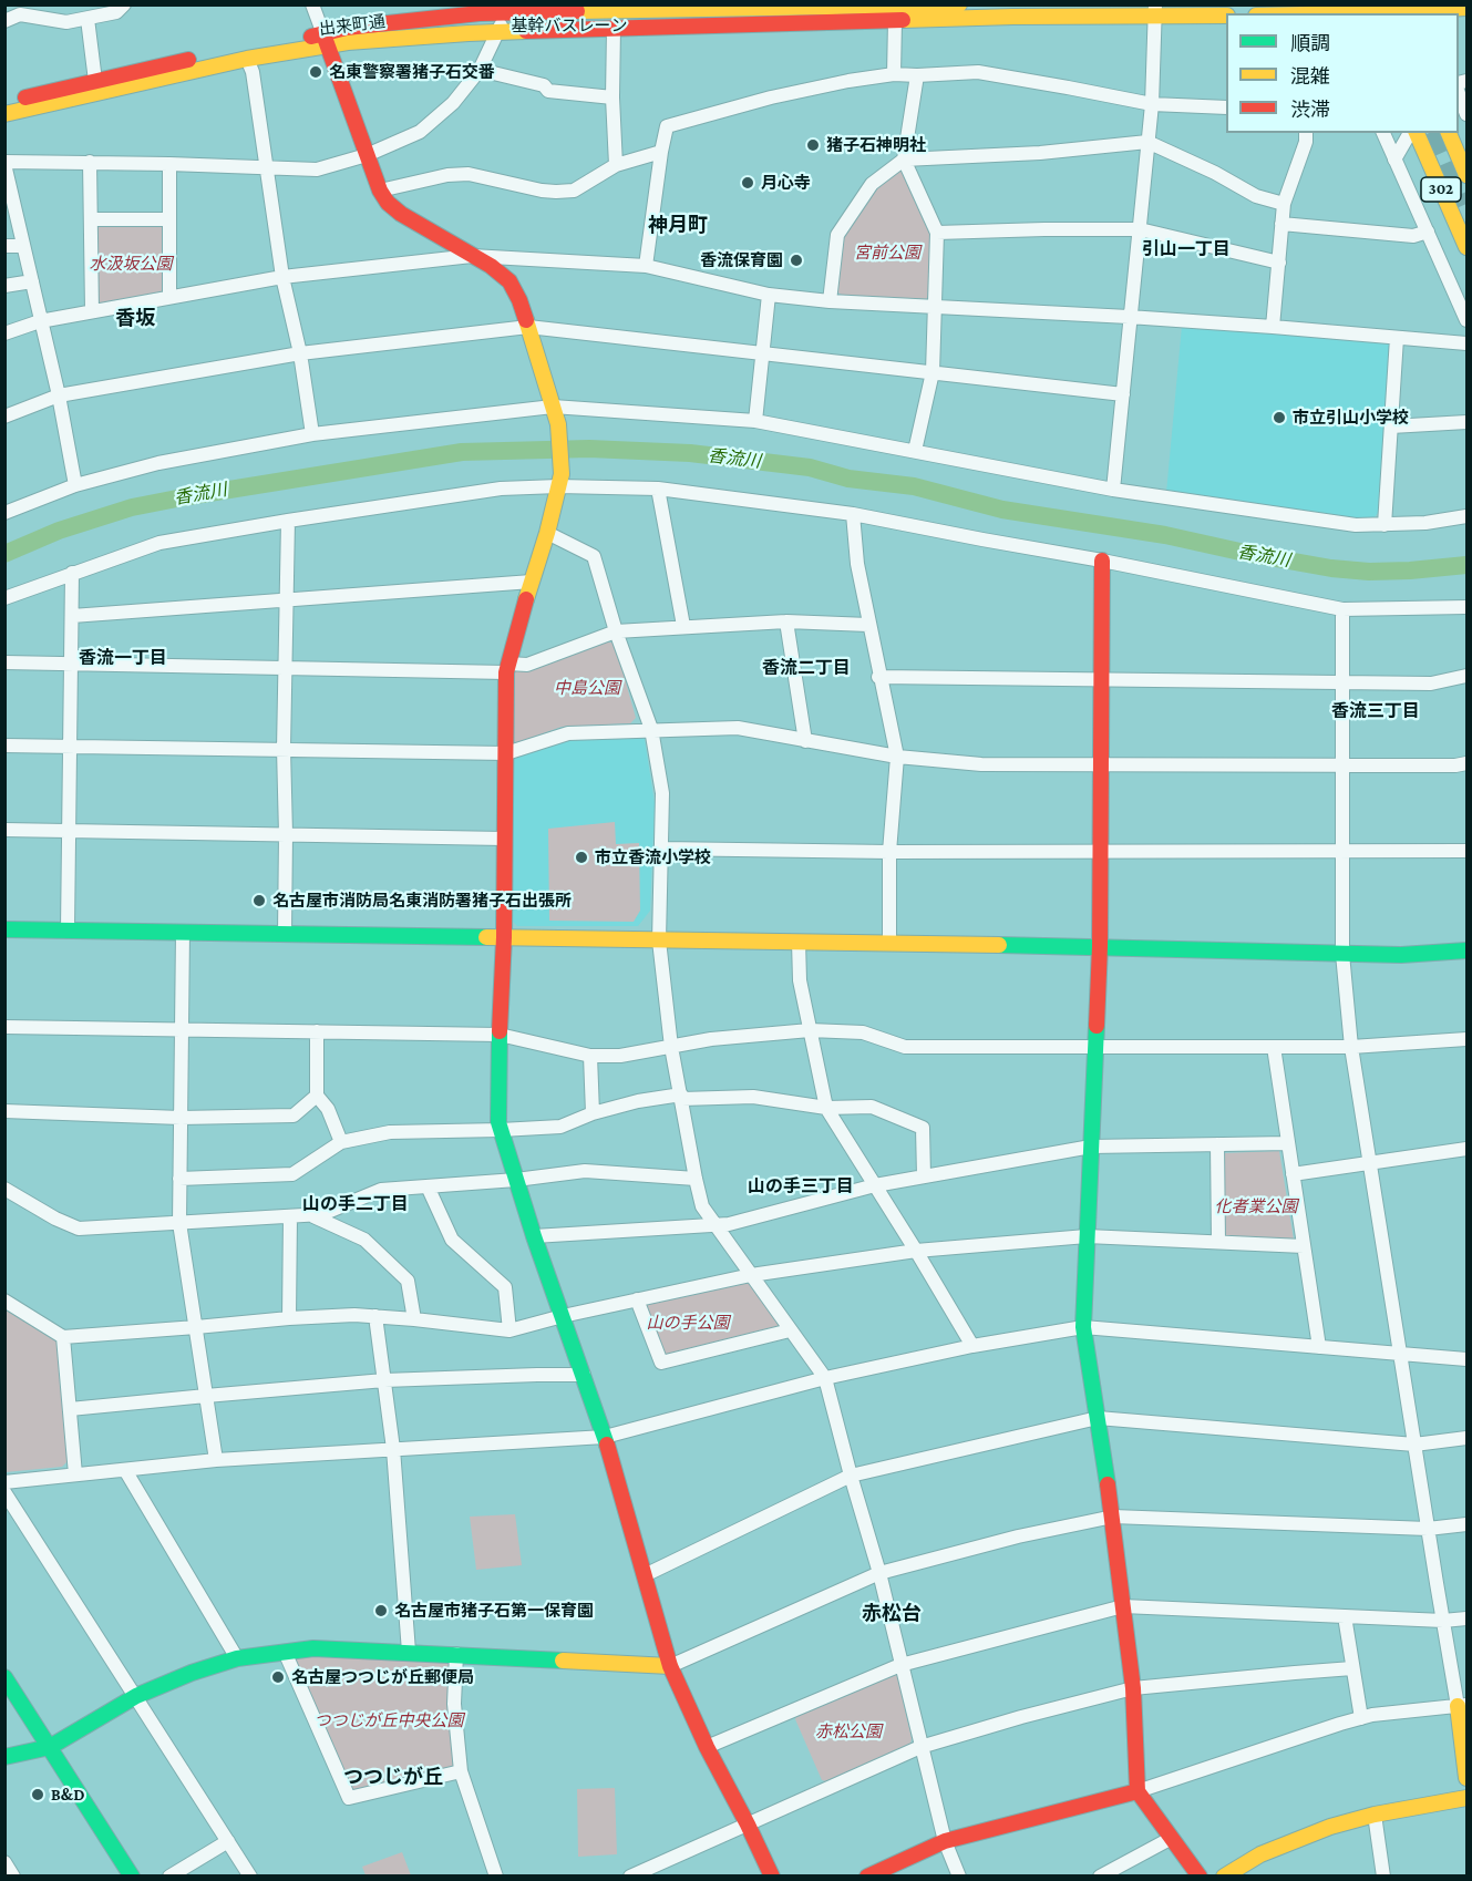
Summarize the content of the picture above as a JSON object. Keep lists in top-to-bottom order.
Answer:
{
  "streets": {
    "main road": ["出来町通", "302"],
    "street": ["基幹バスレーン"]
  },
  "crossings": [
    ["出来町通", "基幹バスレーン"]
  ],
  "districts": [
    "神月町",
    "引山一丁目",
    "香坂",
    "香流一丁目",
    "香流二丁目",
    "香流三丁目",
    "山の手三丁目",
    "山の手二丁目",
    "赤松台",
    "つつじが丘"
  ],
  "water": ["香流川"],
  "parks": [
    "宮前公園",
    "水汲坂公園",
    "中島公園",
    "化者業公園",
    "山の手公園",
    "つつじが丘中央公園",
    "赤松公園"
  ],
  "places": [
    "名東警察署猪子石交番",
    "猪子石神明社",
    "月心寺",
    "香流保育園",
    "市立引山小学校",
    "市立香流小学校",
    "名古屋市消防局名東消防署猪子石出張所",
    "名古屋市猪子石第一保育園",
    "名古屋つつじが丘郵便局",
    "B&D"
  ],
  "legend": ["順調", "混雑", "渋滞"]
}
